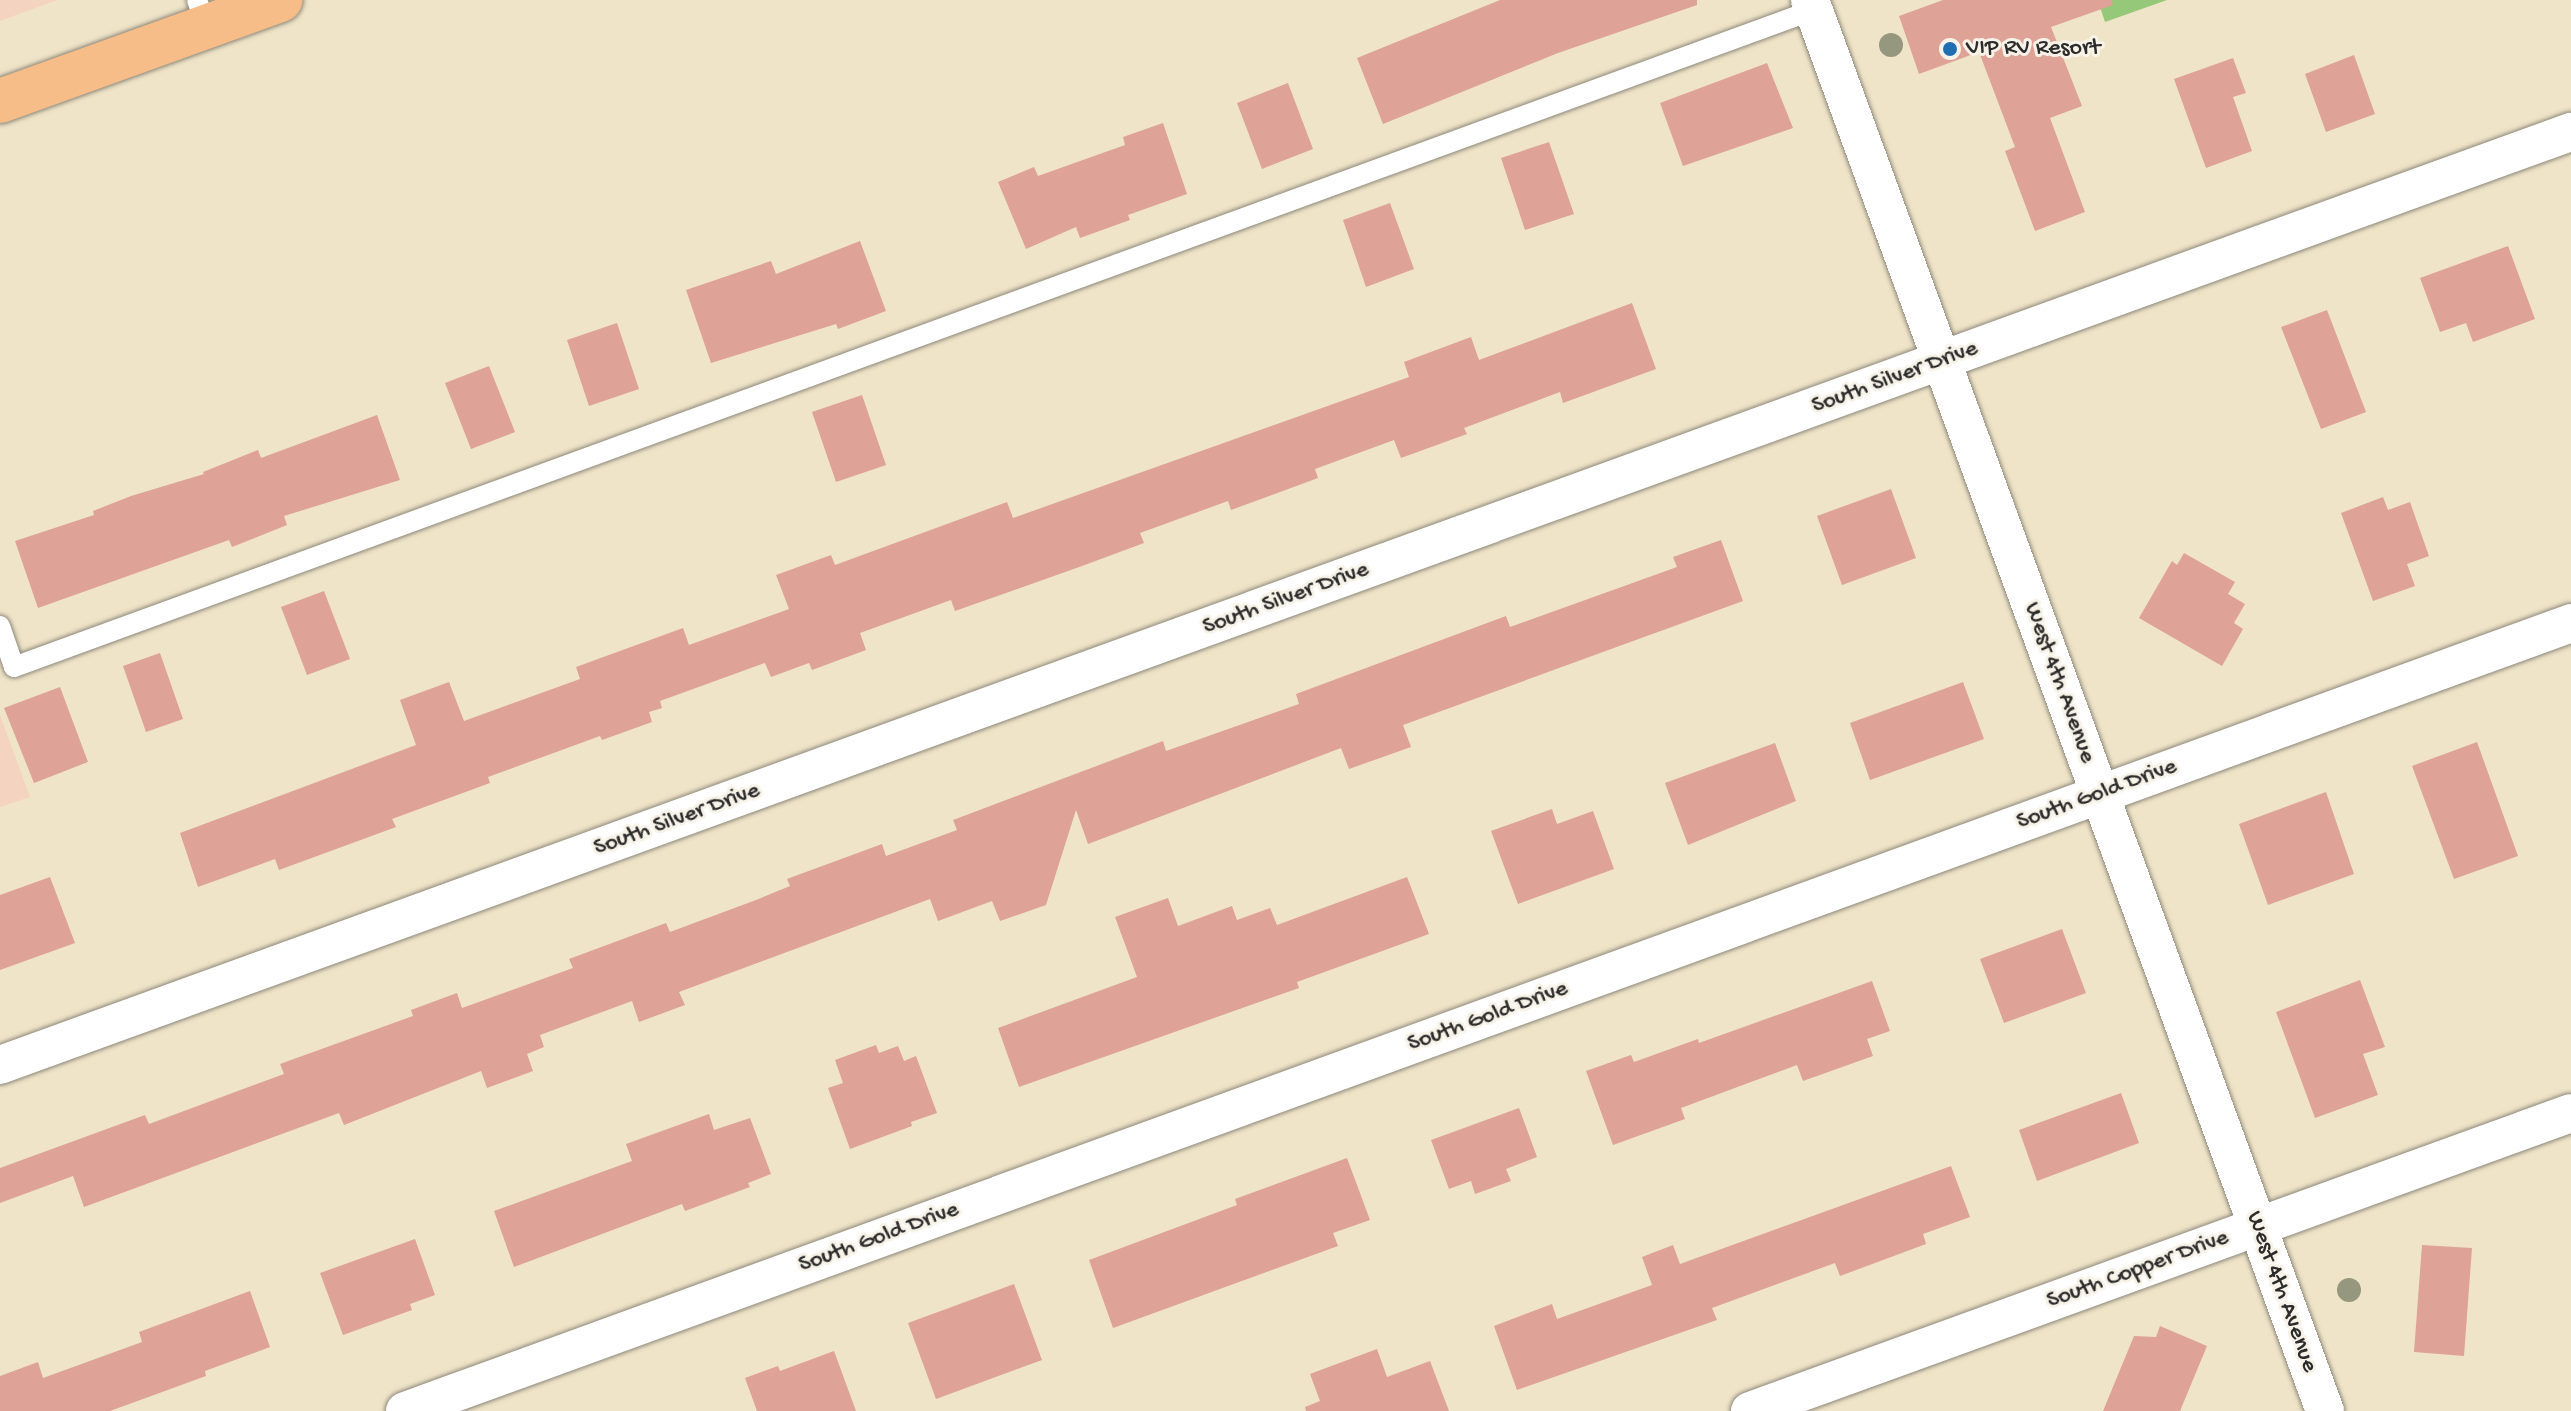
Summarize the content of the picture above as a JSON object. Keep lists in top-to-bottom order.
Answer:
{
  "streets": {
    "street": [
      "South Silver Drive",
      "West 4th Avenue",
      "South Gold Drive",
      "South Copper Drive"
    ]
  },
  "crossings": [
    ["South Silver Drive", "West 4th Avenue"],
    ["West 4th Avenue", "South Gold Drive"],
    ["West 4th Avenue", "South Copper Drive"]
  ],
  "places": ["VIP RV Resort"]
}
